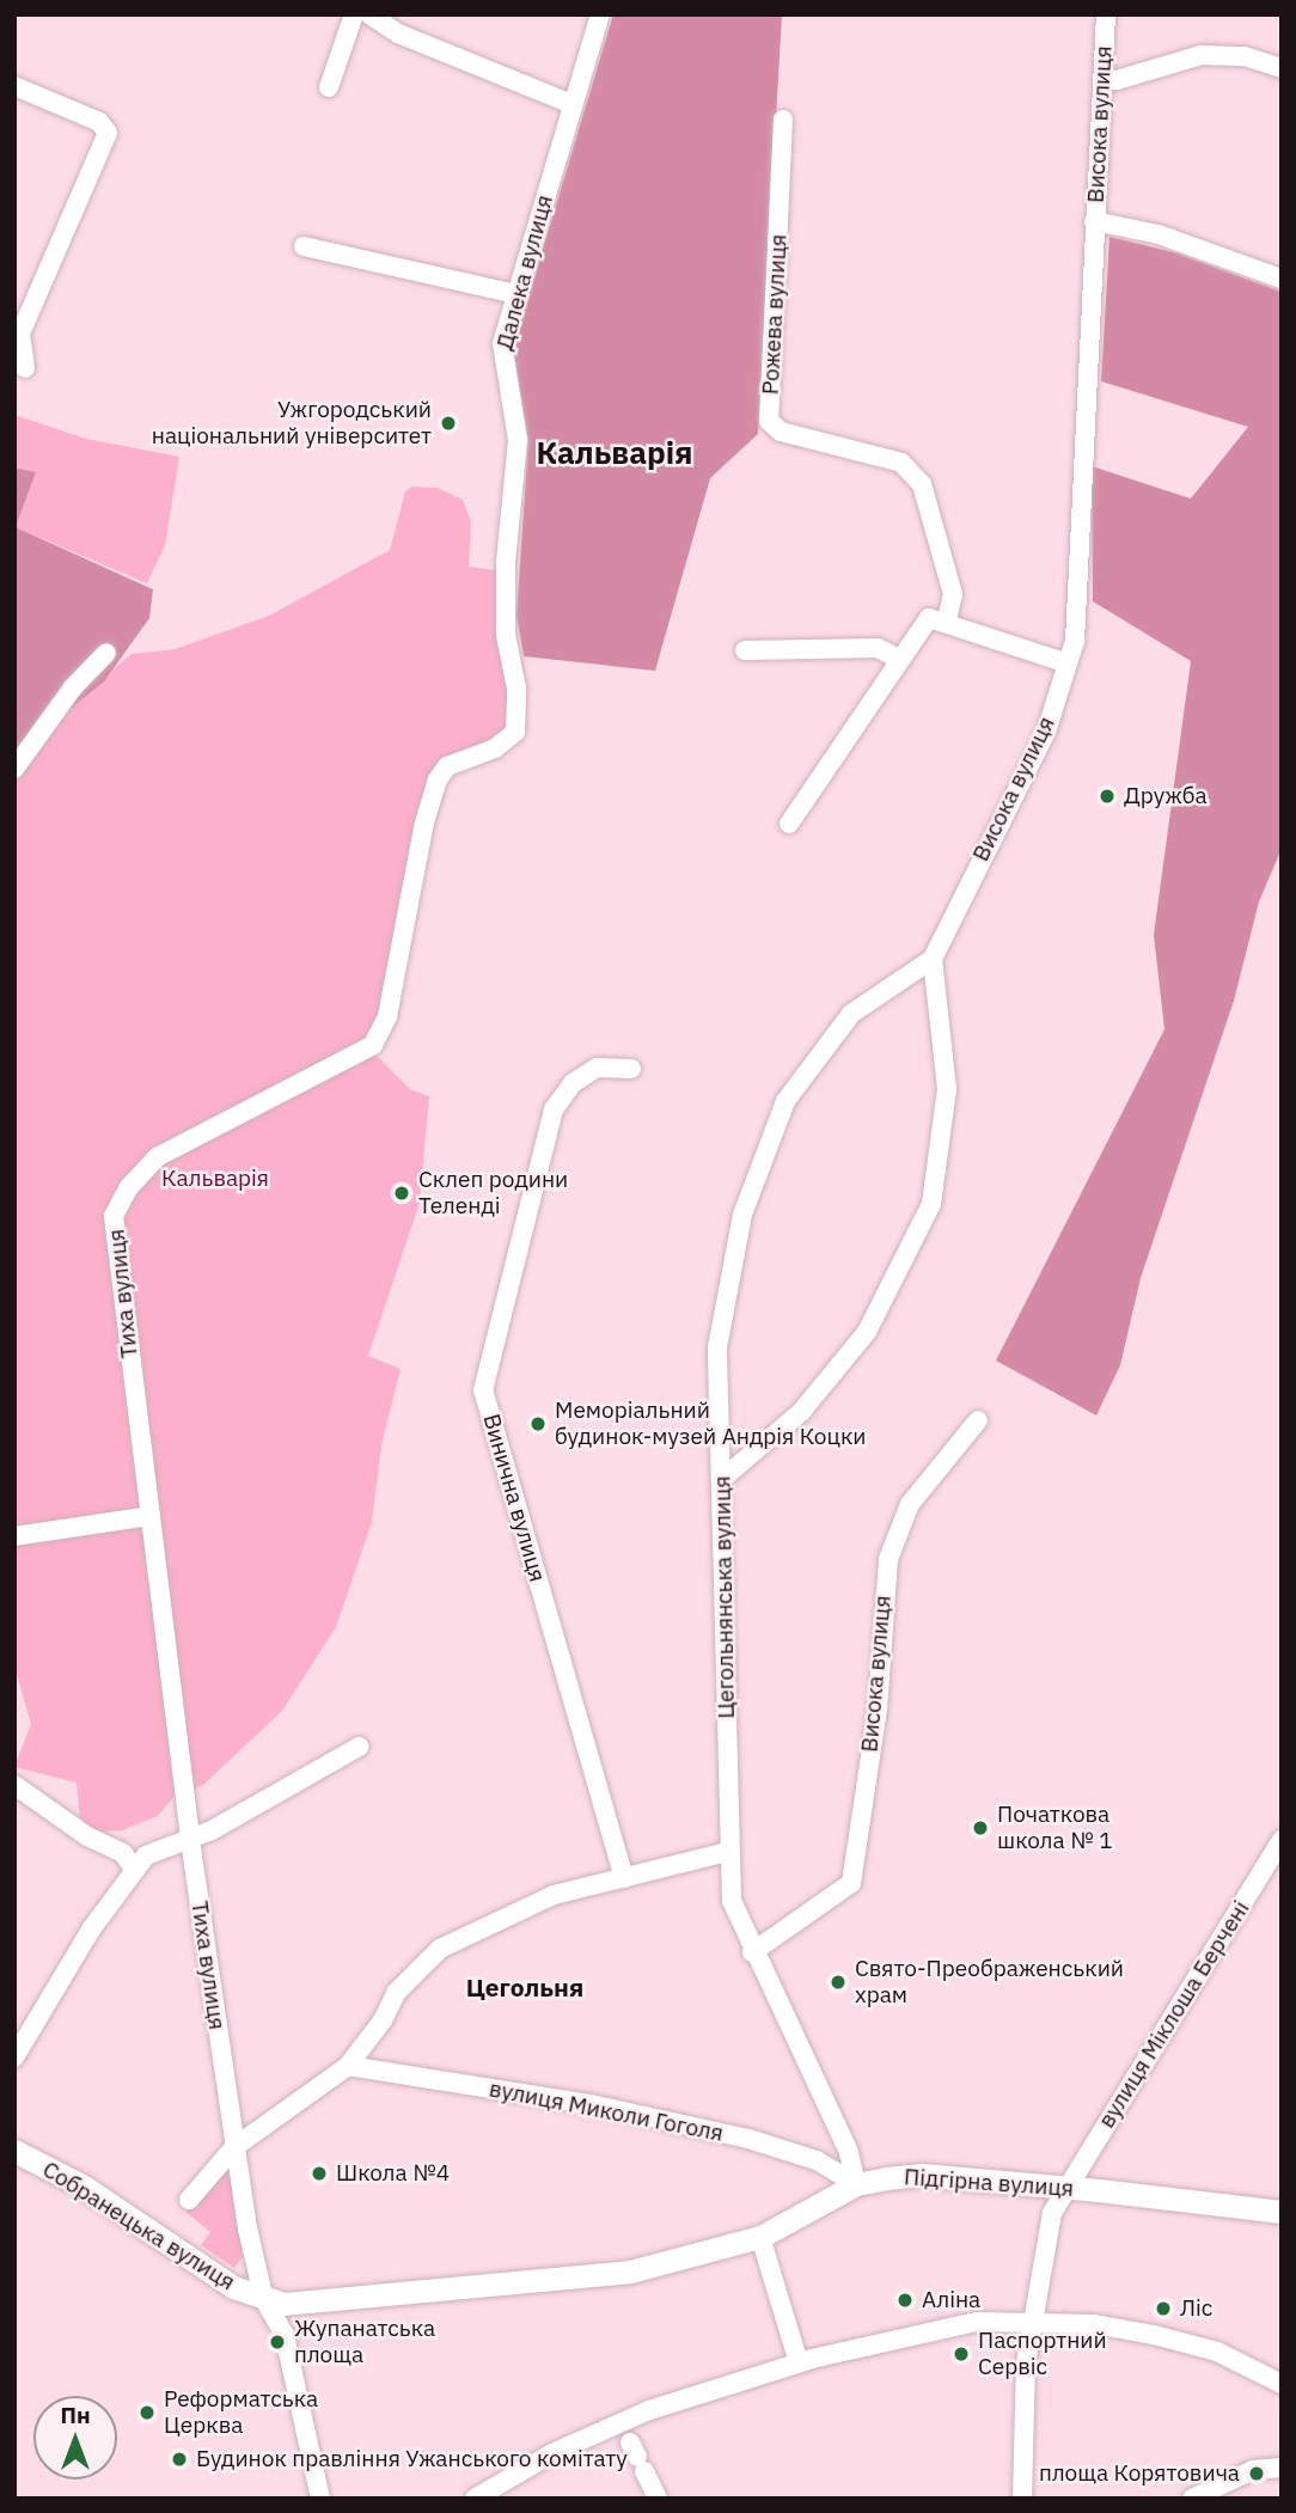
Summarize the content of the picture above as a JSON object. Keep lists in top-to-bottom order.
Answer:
{
  "streets": {
    "main road": ["Підгірна вулиця", "Собранецька вулиця"],
    "street": [
      "Висока вулиця",
      "Далека вулиця",
      "Рожева вулиця",
      "Тиха вулиця",
      "Винична вулиця",
      "Цегольнянська вулиця",
      "вулиця Міклоша Берчені",
      "вулиця Миколи Гоголя"
    ]
  },
  "crossings": [
    ["Висока вулиця", "Цегольнянська вулиця"],
    ["Далека вулиця", "Тиха вулиця"],
    ["Цегольнянська вулиця", "вулиця Миколи Гоголя"],
    ["Цегольнянська вулиця", "Підгірна вулиця"],
    ["вулиця Міклоша Берчені", "Підгірна вулиця"],
    ["вулиця Миколи Гоголя", "Підгірна вулиця"],
    ["Підгірна вулиця", "Собранецька вулиця"]
  ],
  "districts": ["Кальварія", "Цегольня"],
  "parks": ["Кальварія"],
  "places": [
    "Ужгородський національний університет",
    "Дружба",
    "Склеп родини Теленді",
    "Меморіальний будинок-музей Андрія Коцки",
    "Початкова школа № 1",
    "Свято-Преображенський храм",
    "Школа №4",
    "Аліна",
    "Ліс",
    "Жупанатська площа",
    "Паспортний Сервіс",
    "Реформатська Церква",
    "Будинок правління Ужанського комітату",
    "площа Корятовича"
  ],
  "north": "top"
}
